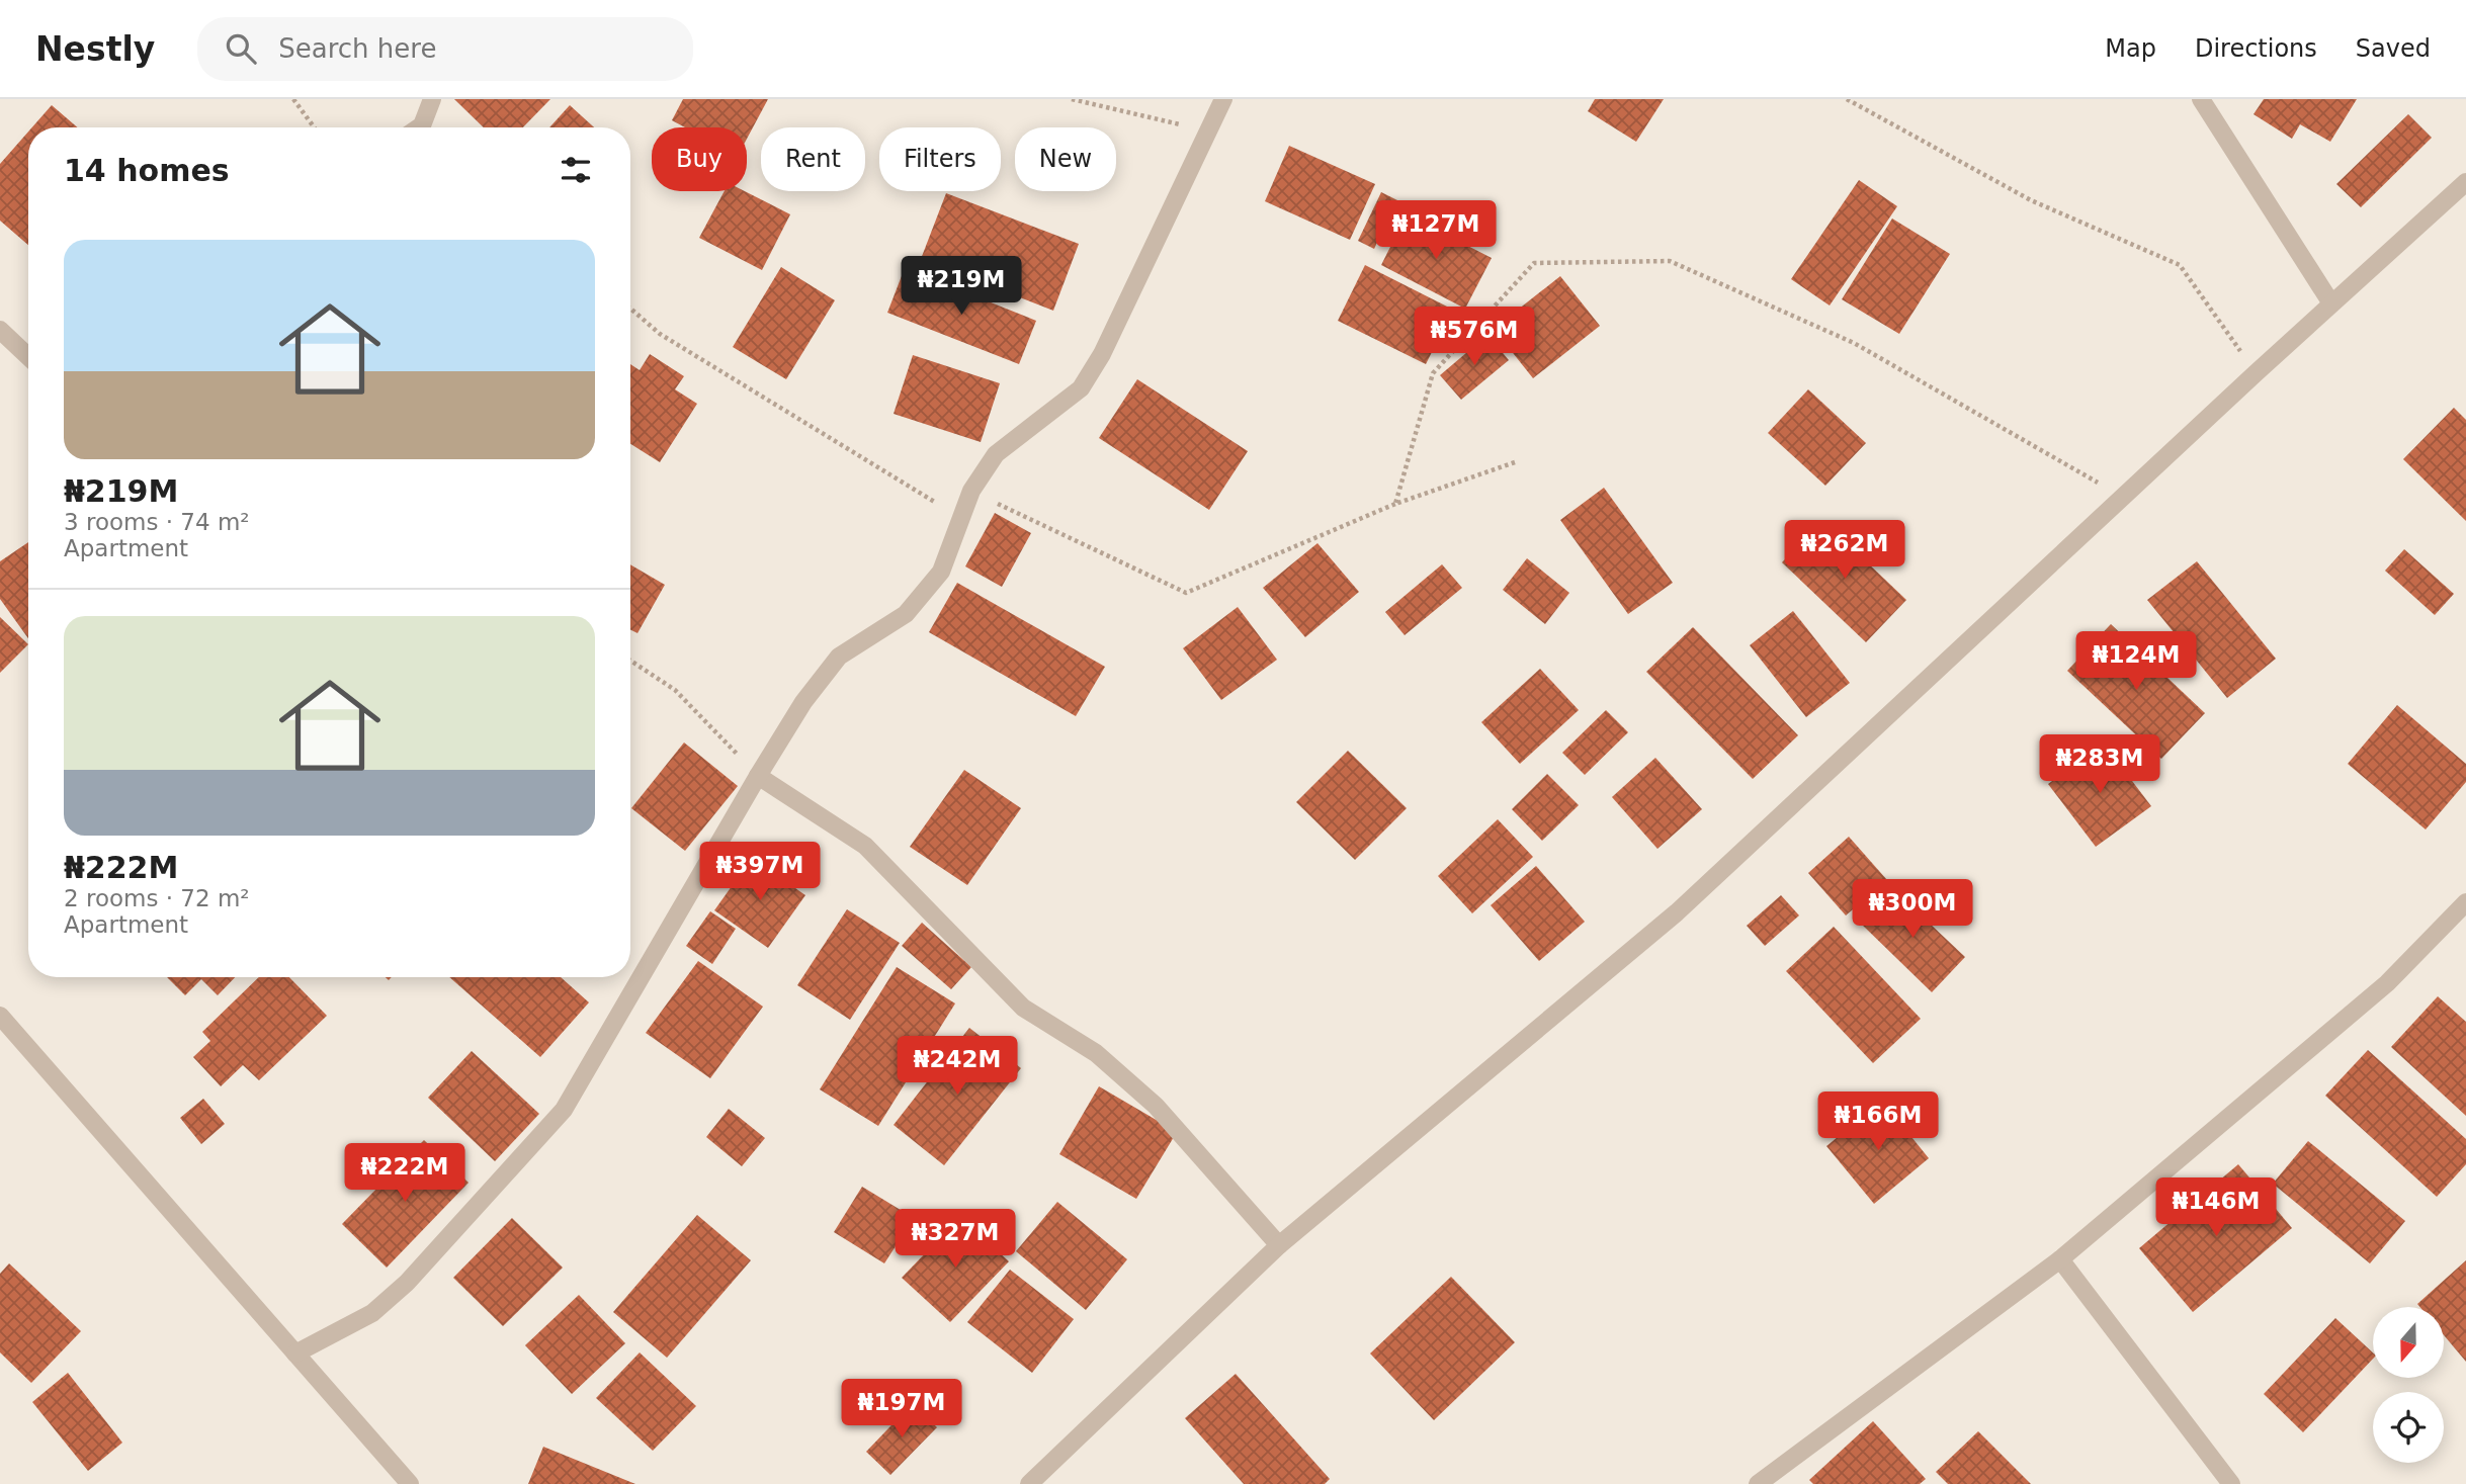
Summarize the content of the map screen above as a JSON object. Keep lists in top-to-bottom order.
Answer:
{
  "north": "bottom",
  "page": {
    "header": "Nestly",
    "search": "Search here",
    "nav": ["Map", "Directions", "Saved"],
    "chip": [
      "Buy",
      "Rent",
      "Filters",
      "New"
    ],
    "heading": "14 homes",
    "price": [
      "₦127M",
      "₦219M",
      "₦576M",
      "₦262M",
      "₦124M",
      "₦283M",
      "₦397M",
      "₦300M",
      "₦242M",
      "₦166M",
      "₦222M",
      "₦146M",
      "₦327M",
      "₦197M"
    ],
    "list": [
      {
        "name": "₦219M",
        "note": "3 rooms · 74 m² · Apartment"
      },
      {
        "name": "₦222M",
        "note": "2 rooms · 72 m² · Apartment"
      }
    ]
  }
}
